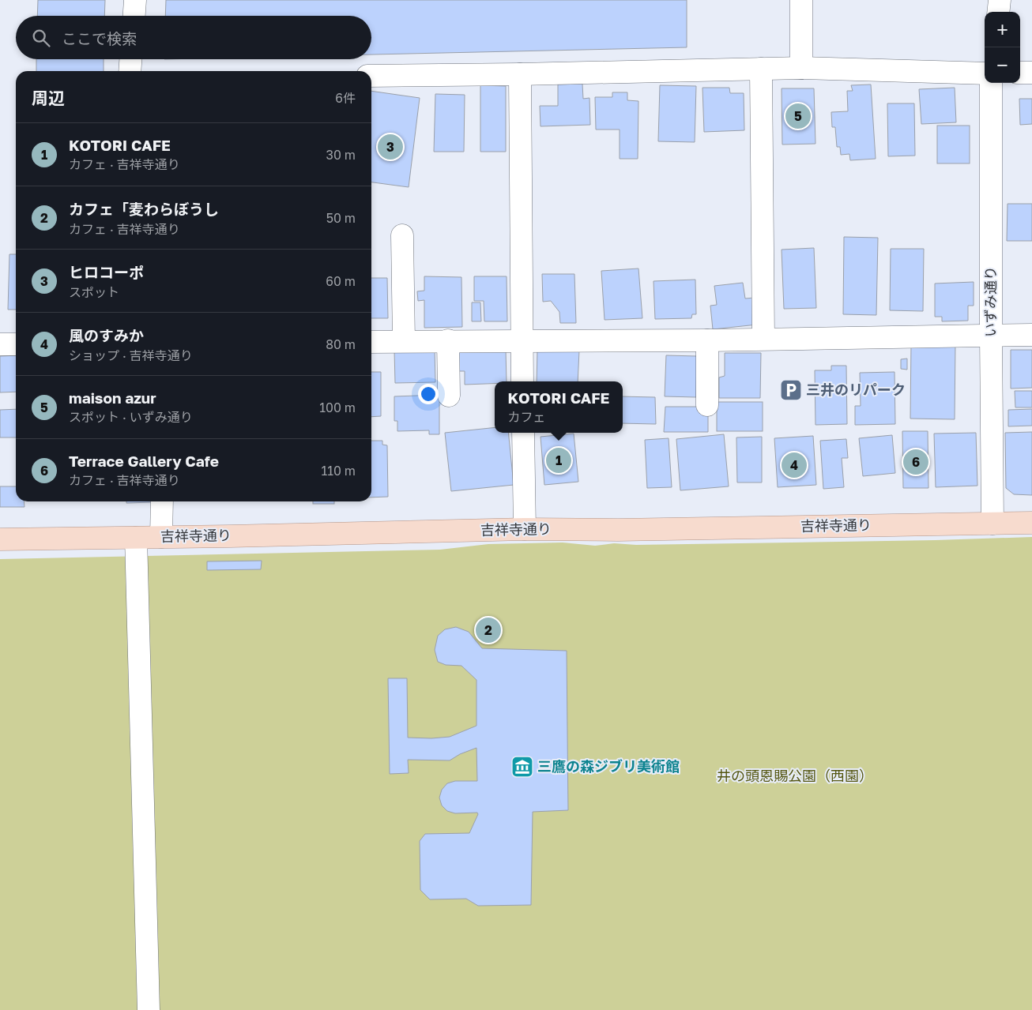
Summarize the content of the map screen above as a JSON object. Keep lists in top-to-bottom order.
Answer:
{
  "streets": {
    "main road": ["吉祥寺通り"],
    "street": ["いずみ通り"]
  },
  "crossings": [
    ["いずみ通り", "吉祥寺通り"]
  ],
  "parks": ["井の頭恩賜公園（西園）"],
  "places": {
    "parking": ["三井のリパーク"],
    "museum": ["三鷹の森ジブリ美術館"]
  },
  "page": {
    "map_buttons": ["+", "−"],
    "search": "ここで検索",
    "heading": ["周辺", "6件"],
    "pins": [
      "5",
      "3",
      "1",
      "6",
      "4",
      "2"
    ],
    "list": [
      {
        "mark": "1",
        "name": "KOTORI CAFE",
        "note": "カフェ · 吉祥寺通り",
        "value": "30 m"
      },
      {
        "mark": "2",
        "name": "カフェ「麦わらぼうし",
        "note": "カフェ · 吉祥寺通り",
        "value": "50 m"
      },
      {
        "mark": "3",
        "name": "ヒロコーポ",
        "note": "スポット",
        "value": "60 m"
      },
      {
        "mark": "4",
        "name": "風のすみか",
        "note": "ショップ · 吉祥寺通り",
        "value": "80 m"
      },
      {
        "mark": "5",
        "name": "maison azur",
        "note": "スポット · いずみ通り",
        "value": "100 m"
      },
      {
        "mark": "6",
        "name": "Terrace Gallery Cafe",
        "note": "カフェ · 吉祥寺通り",
        "value": "110 m"
      }
    ],
    "popup": ["KOTORI CAFE", "カフェ"]
  }
}
